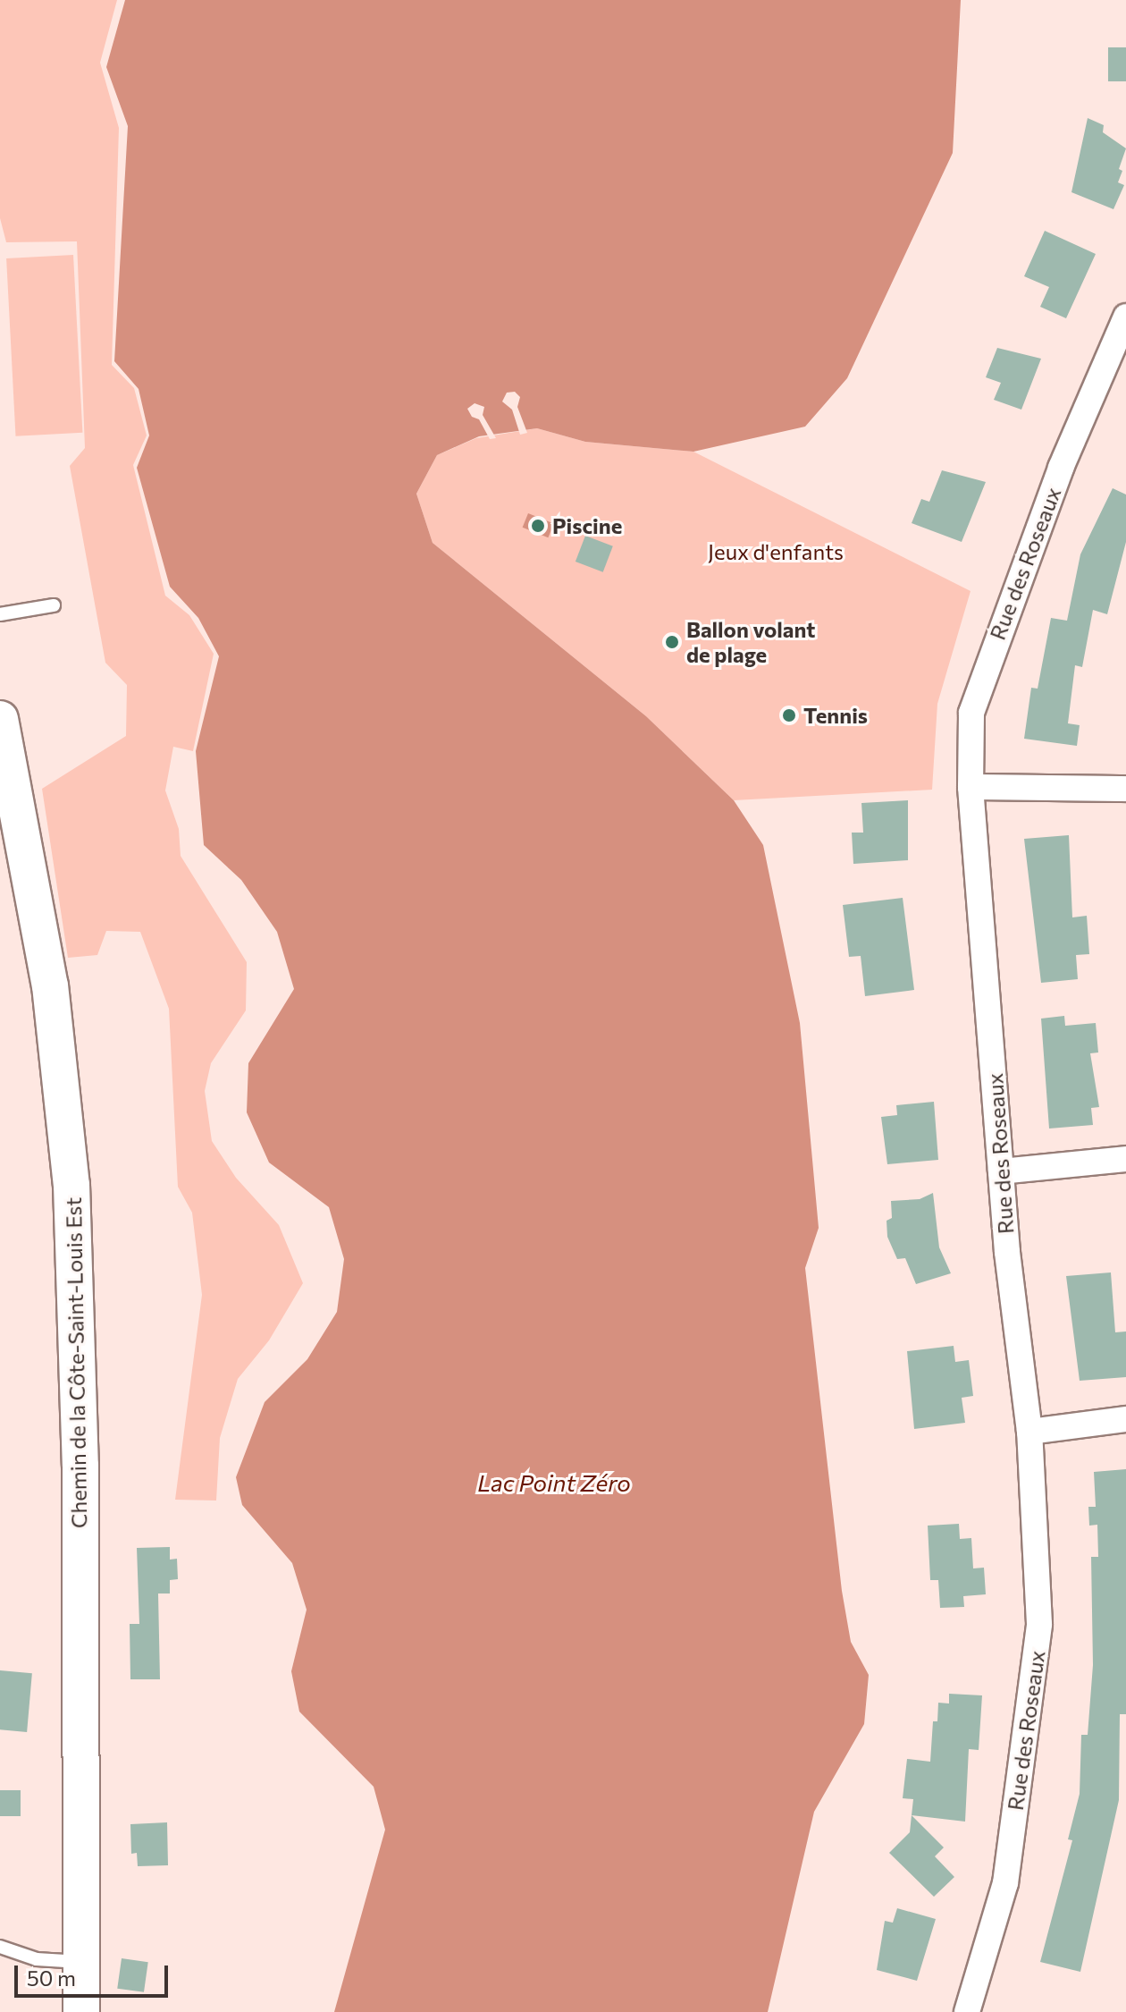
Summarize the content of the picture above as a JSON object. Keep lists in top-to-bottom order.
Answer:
{
  "streets": {
    "street": ["Rue des Roseaux", "Chemin de la Côte-Saint-Louis Est"]
  },
  "water": ["Lac Point Zéro"],
  "parks": ["Jeux d'enfants"],
  "places": ["Piscine", "Ballon volant de plage", "Tennis"],
  "scale_bar": "50 m"
}
